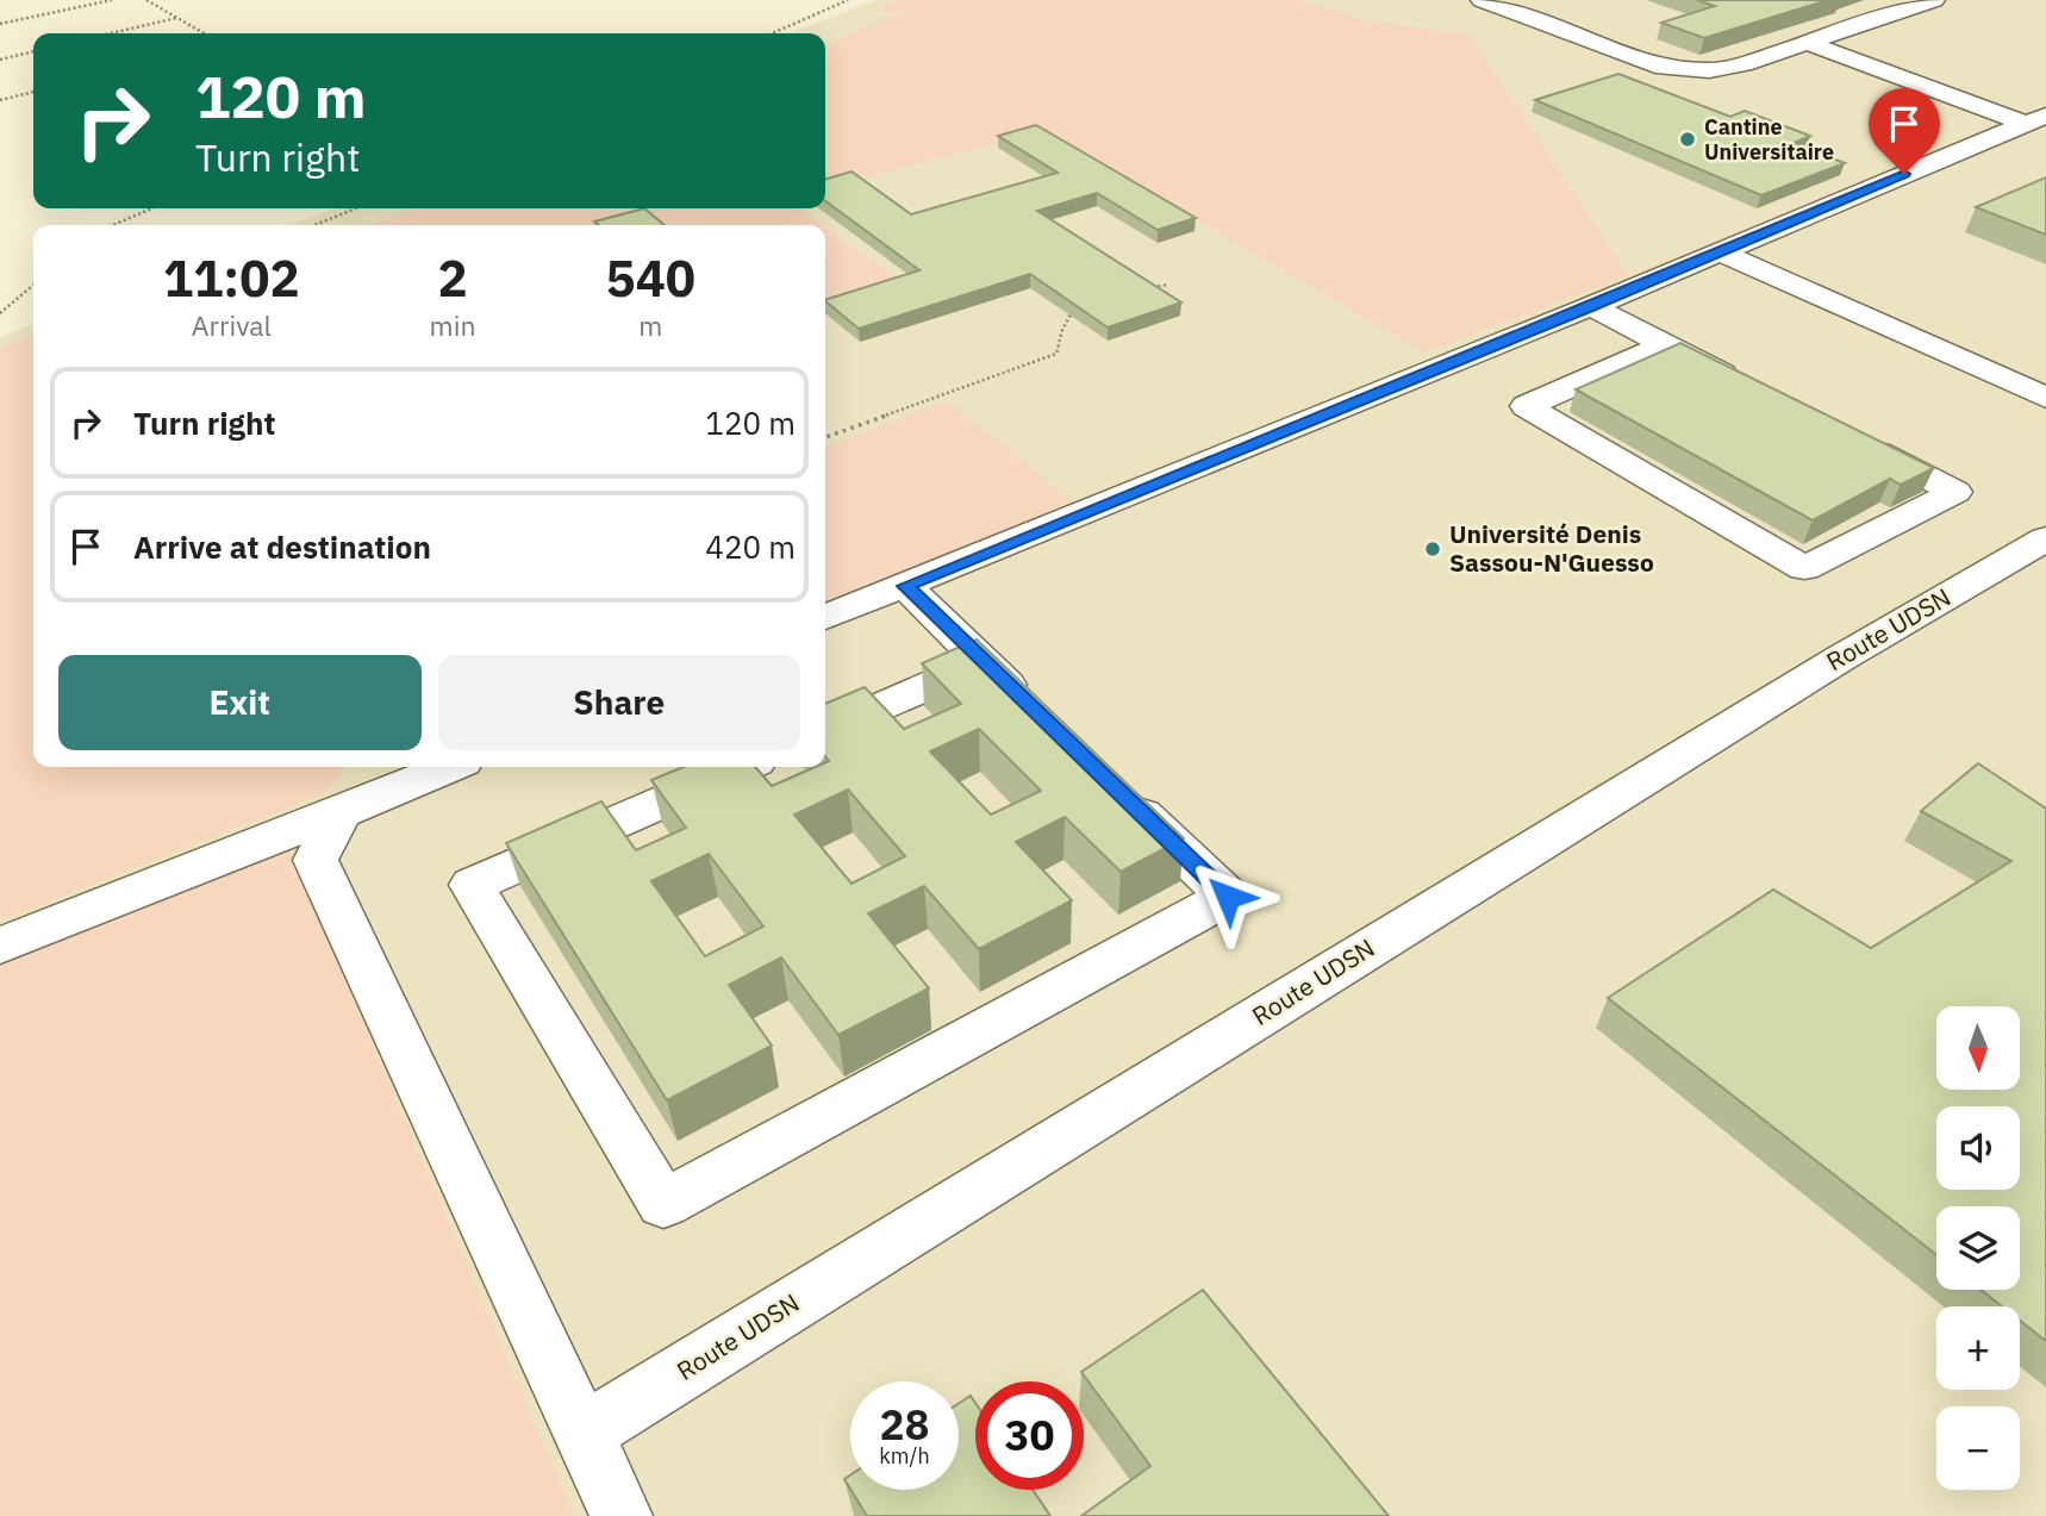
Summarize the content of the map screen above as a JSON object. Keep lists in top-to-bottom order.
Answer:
{
  "streets": {
    "street": ["Route UDSN"]
  },
  "places": ["Cantine Universitaire", "Université Denis Sassou-N'Guesso"],
  "north": "bottom",
  "page": {
    "turn": ["120 m", "Turn right"],
    "eta": [
      "11:02",
      "Arrival",
      "2",
      "min",
      "540",
      "m"
    ],
    "list": [
      {
        "name": "Turn right",
        "value": "120 m"
      },
      {
        "name": "Arrive at destination",
        "value": "420 m"
      }
    ],
    "buttons": ["Exit", "Share"],
    "map_buttons": ["+", "−"],
    "speed": "28 km/h",
    "limit": "30"
  }
}
